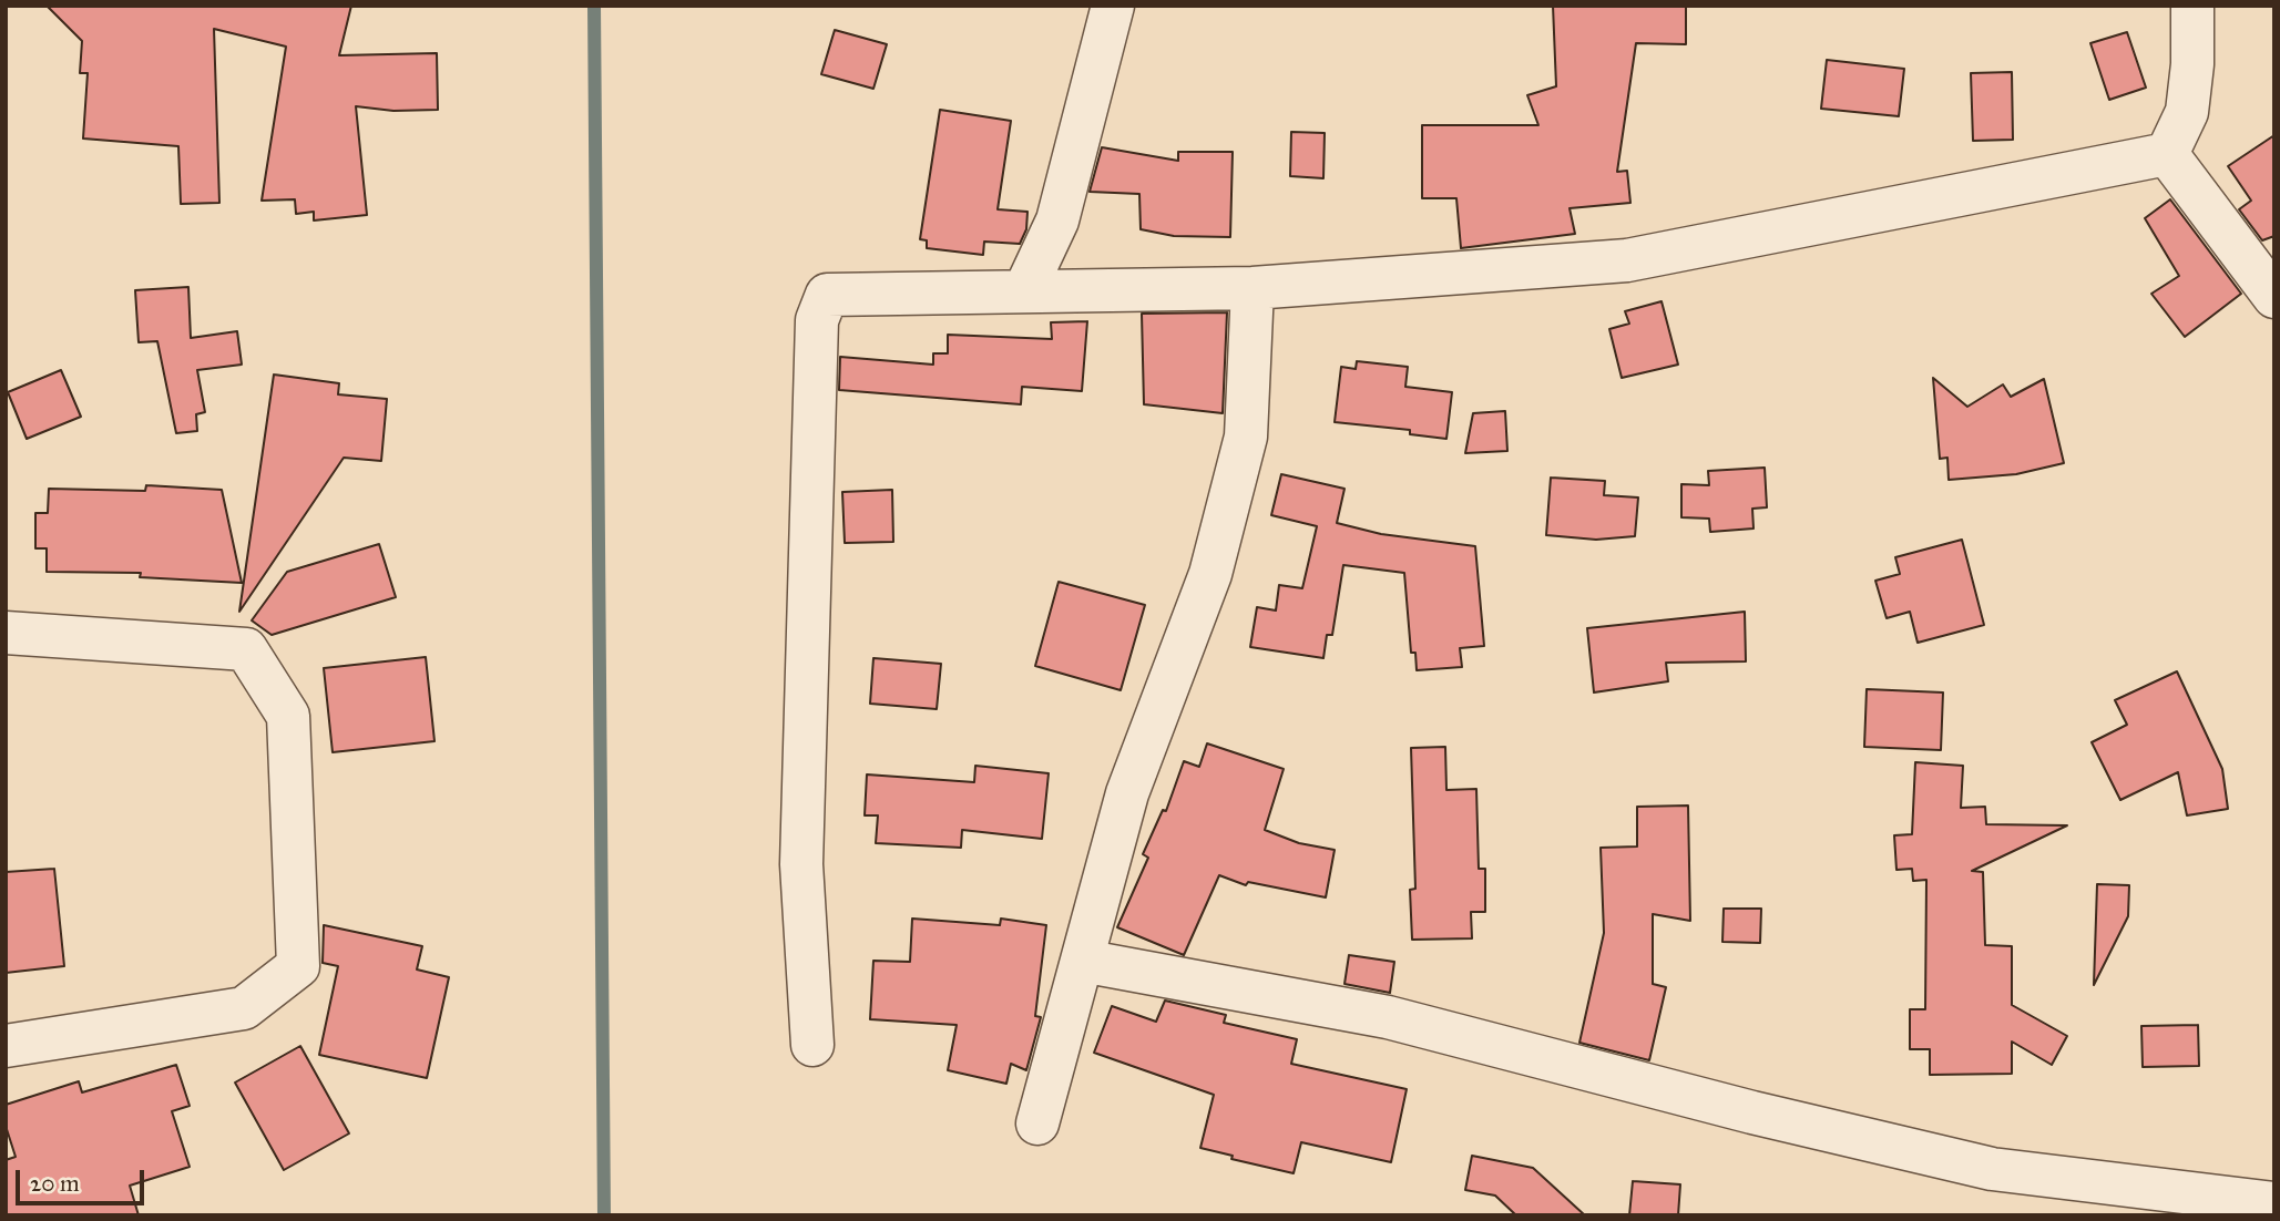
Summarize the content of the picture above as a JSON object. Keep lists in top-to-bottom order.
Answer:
{
  "scale_bar": "20 m"
}
